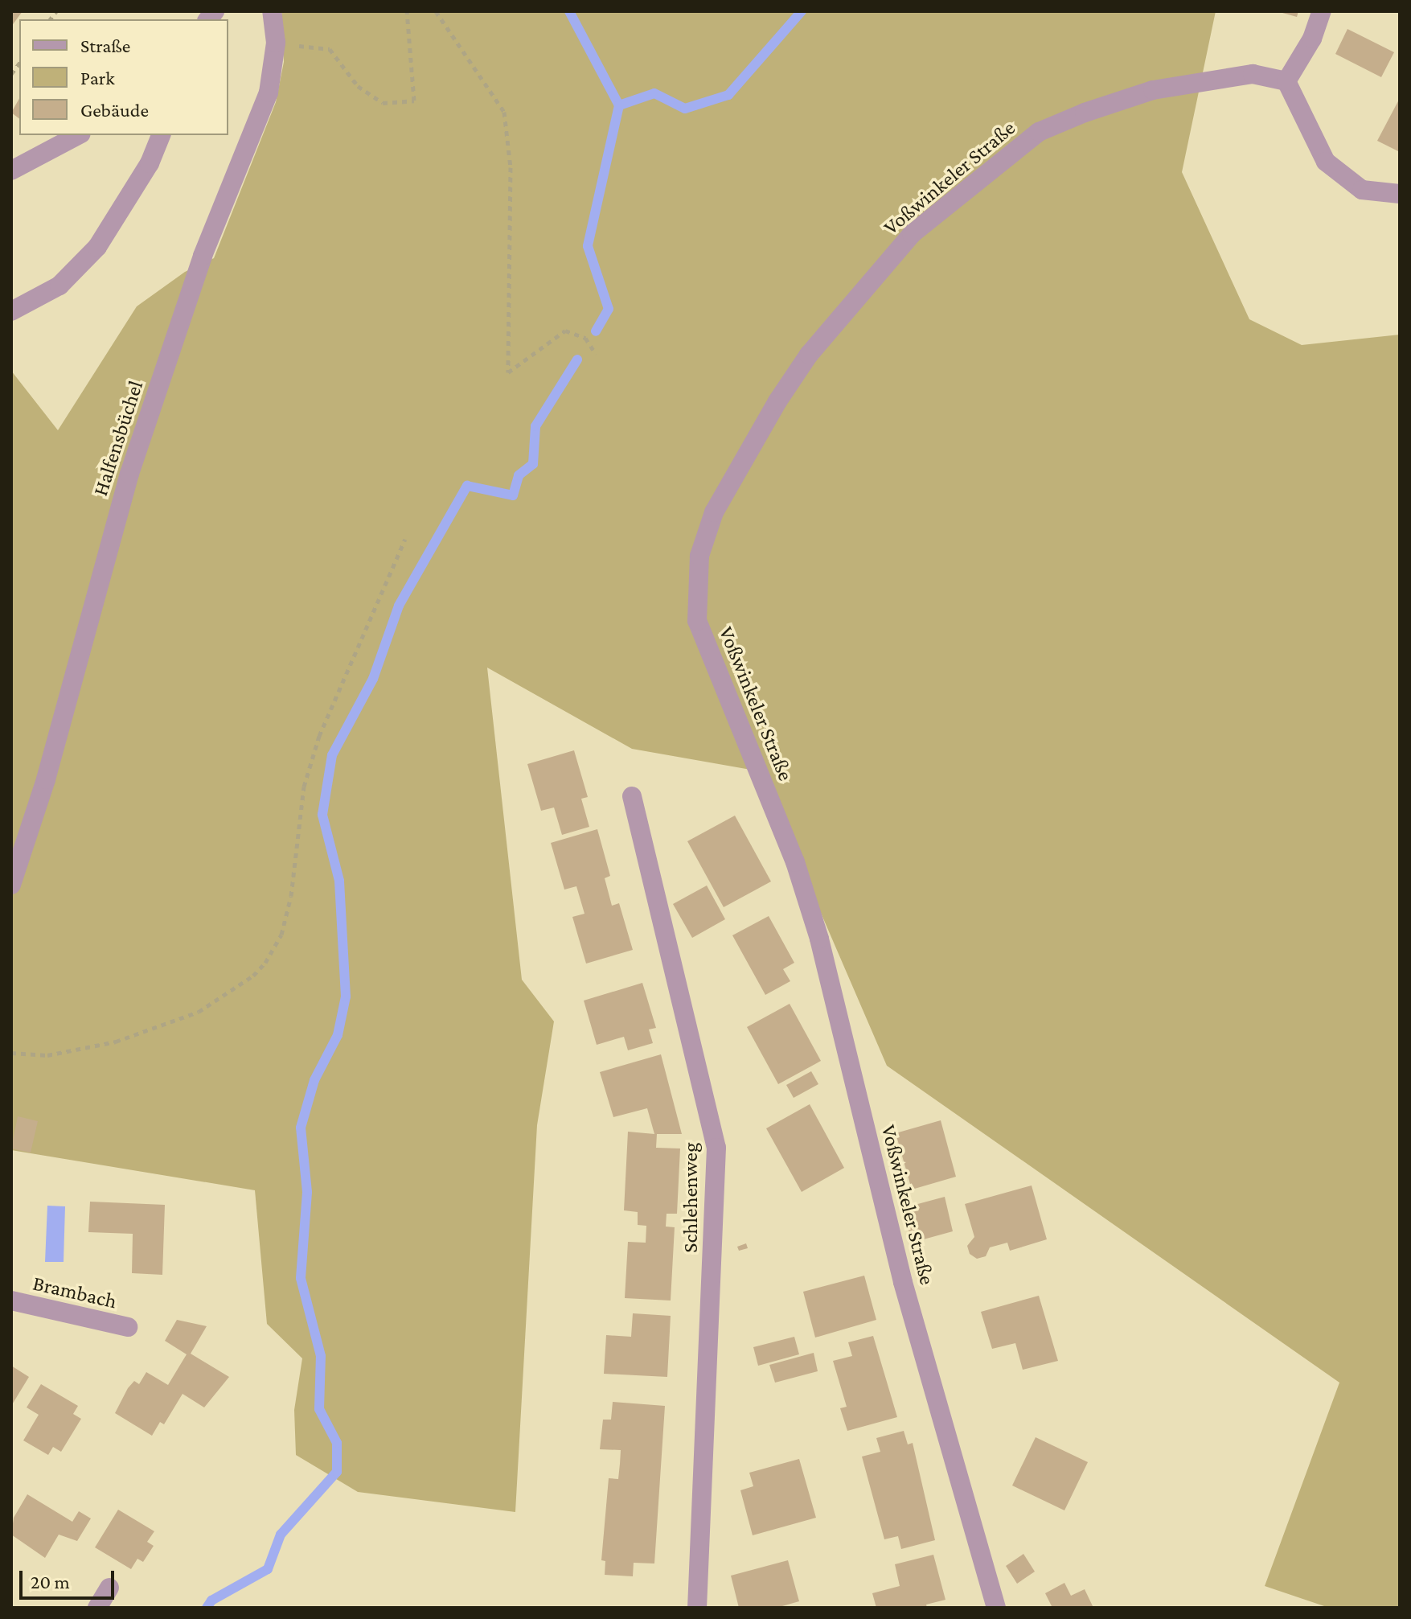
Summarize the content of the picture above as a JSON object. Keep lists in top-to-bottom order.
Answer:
{
  "streets": {
    "street": [
      "Voßwinkeler Straße",
      "Halfensbüchel",
      "Schlehenweg",
      "Brambach"
    ]
  },
  "legend": ["Straße", "Park", "Gebäude"],
  "scale_bar": "20 m"
}
